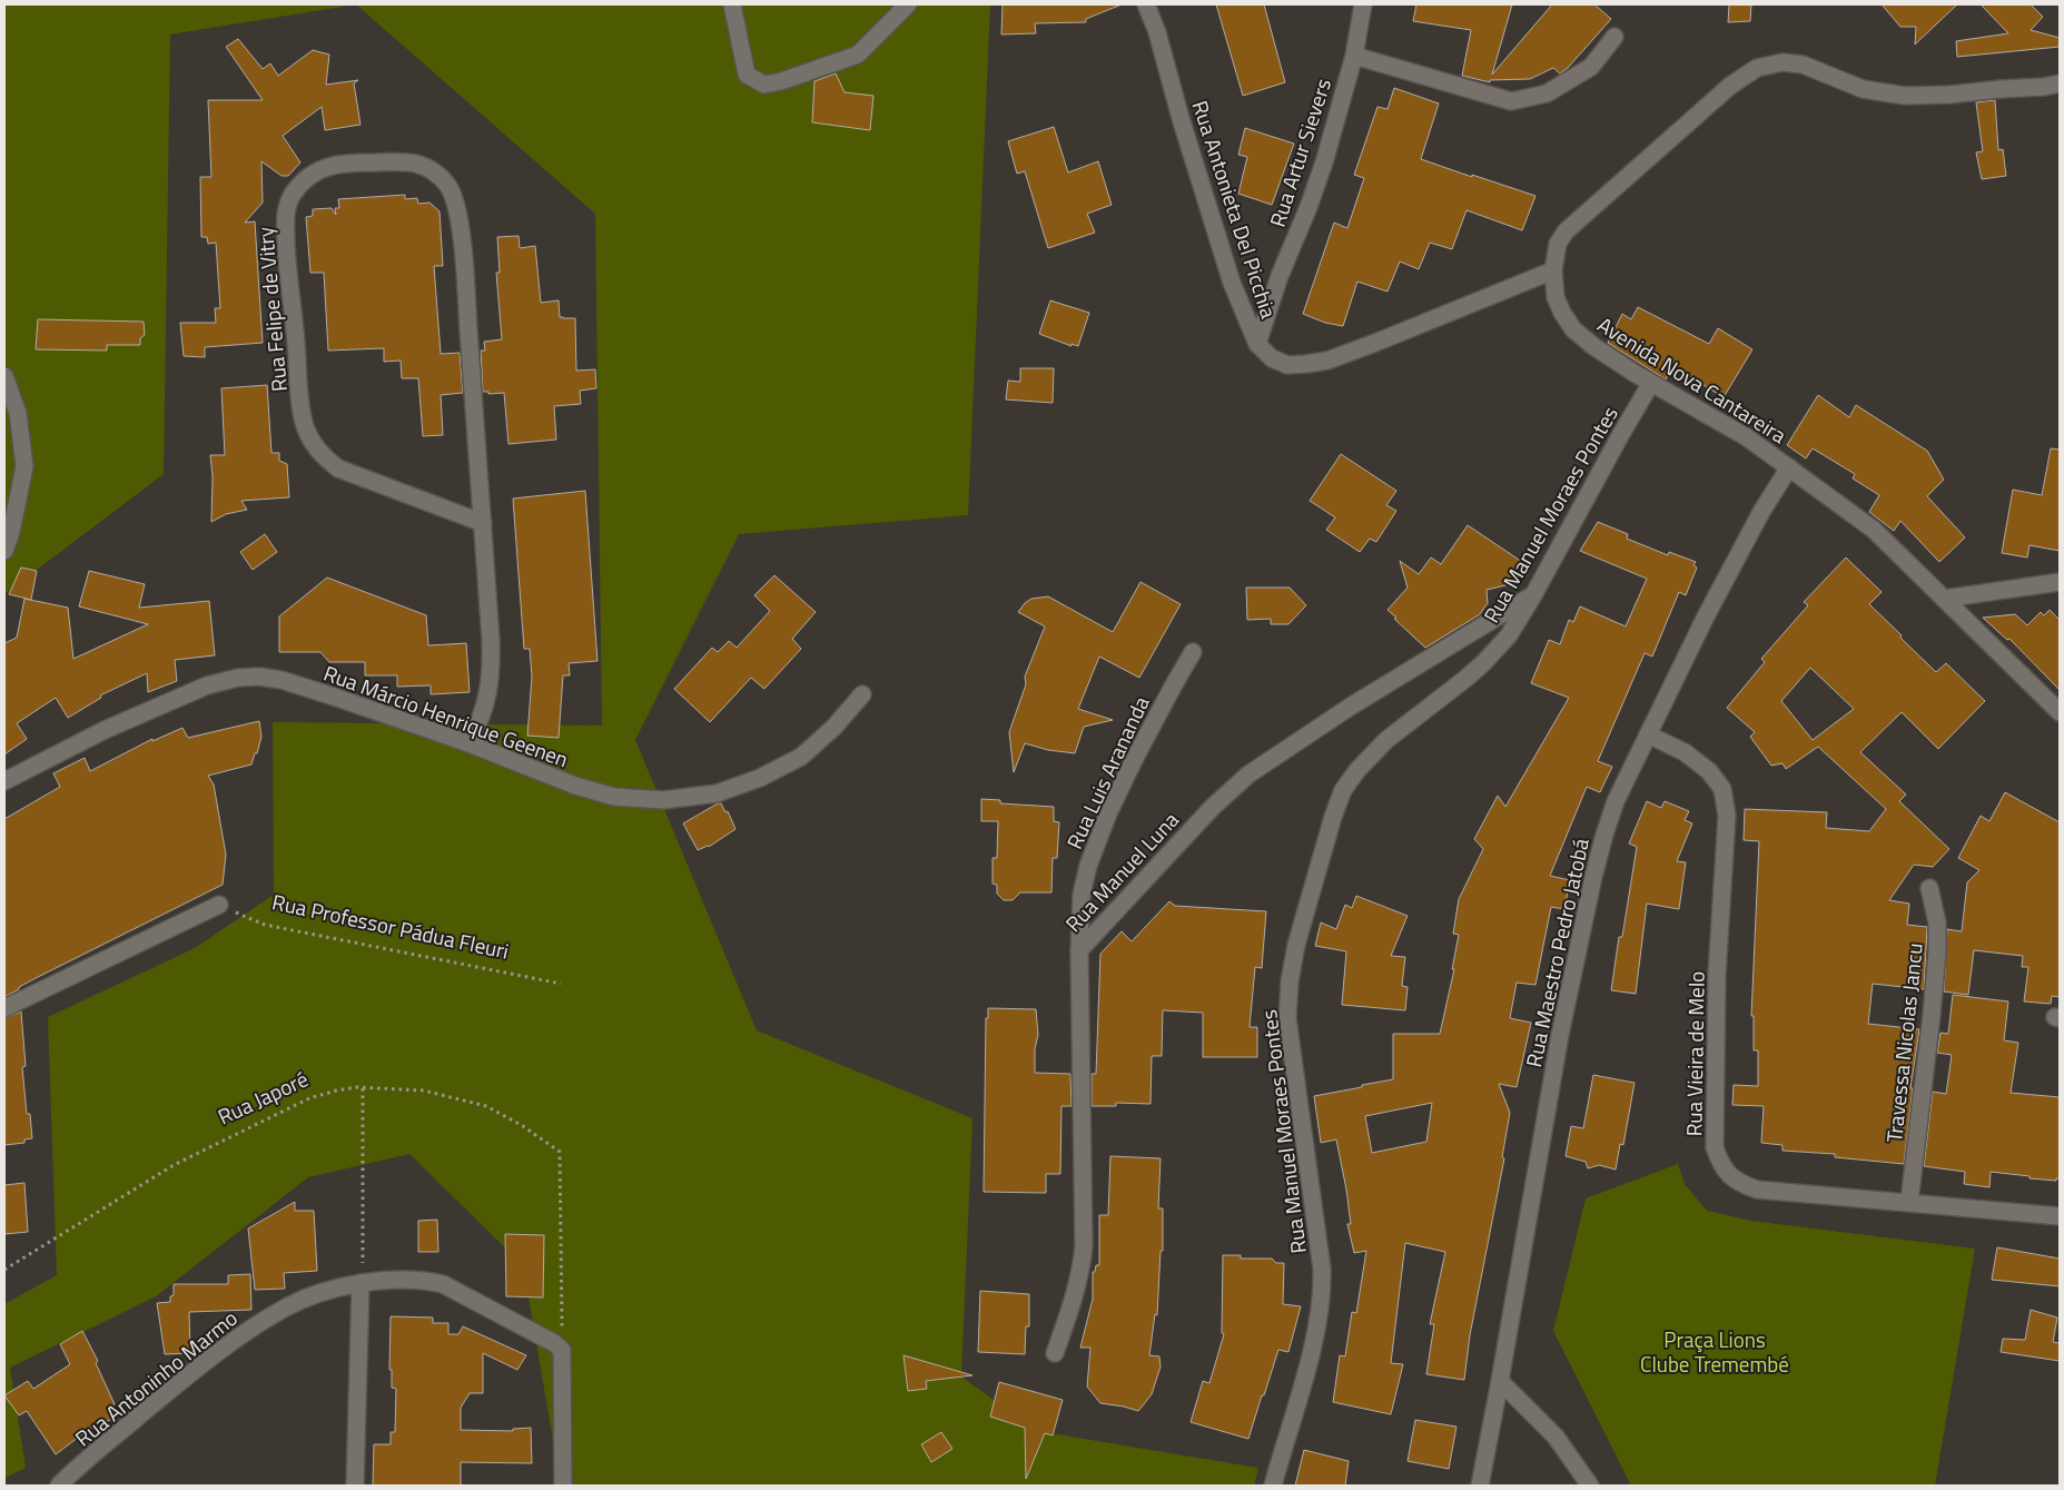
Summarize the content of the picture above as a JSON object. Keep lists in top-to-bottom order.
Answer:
{
  "streets": {
    "street": [
      "Rua Artur Sievers",
      "Rua Antonieta Del Picchia",
      "Rua Felipe de Vitry",
      "Avenida Nova Cantareira",
      "Rua Manuel Moraes Pontes",
      "Rua Márcio Henrique Geenen",
      "Rua Luis Arananda",
      "Rua Manuel Luna",
      "Rua Maestro Pedro Jatobá",
      "Travessa Nicolas Jancu",
      "Rua Vieira de Melo",
      "Rua Antoninho Marmo"
    ],
    "path": ["Rua Professor Pádua Fleuri", "Rua Japoré"]
  },
  "crossings": [
    ["Rua Artur Sievers", "Rua Antonieta Del Picchia"],
    ["Rua Antonieta Del Picchia", "Avenida Nova Cantareira"],
    ["Rua Felipe de Vitry", "Rua Márcio Henrique Geenen"],
    ["Avenida Nova Cantareira", "Rua Manuel Moraes Pontes"],
    ["Avenida Nova Cantareira", "Rua Maestro Pedro Jatobá"],
    ["Rua Manuel Moraes Pontes", "Rua Manuel Luna"],
    ["Rua Luis Arananda", "Rua Manuel Luna"],
    ["Rua Maestro Pedro Jatobá", "Rua Vieira de Melo"],
    ["Travessa Nicolas Jancu", "Rua Vieira de Melo"],
    ["Rua Japoré", "Rua Antoninho Marmo"]
  ],
  "parks": ["Praça Lions Clube Tremembé"]
}
